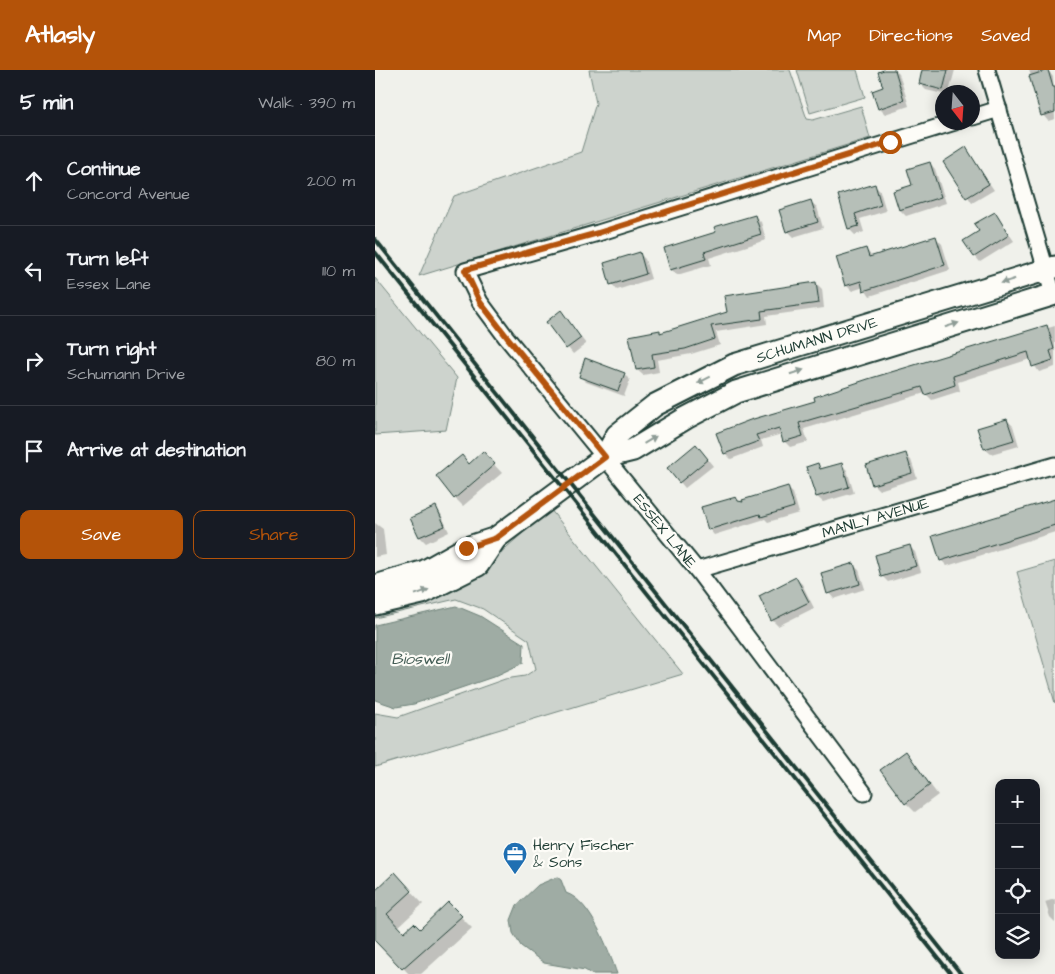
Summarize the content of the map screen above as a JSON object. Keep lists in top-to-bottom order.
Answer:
{
  "streets": {
    "street": ["SCHUMANN DRIVE", "MANLY AVENUE", "ESSEX LANE"]
  },
  "crossings": [
    ["SCHUMANN DRIVE", "ESSEX LANE"],
    ["MANLY AVENUE", "ESSEX LANE"]
  ],
  "water": ["Bioswell"],
  "places": {
    "office": ["Henry Fischer & Sons"]
  },
  "north": "bottom",
  "page": {
    "header": "Atlasly",
    "nav": ["Map", "Directions", "Saved"],
    "heading": ["5 min", "Walk · 390 m"],
    "list": [
      ["Continue", "Concord Avenue", "200 m"],
      ["Turn left", "Essex Lane", "110 m"],
      ["Turn right", "Schumann Drive", "80 m"],
      "Arrive at destination"
    ],
    "buttons": ["Save", "Share"],
    "map_buttons": ["+", "−"]
  }
}
